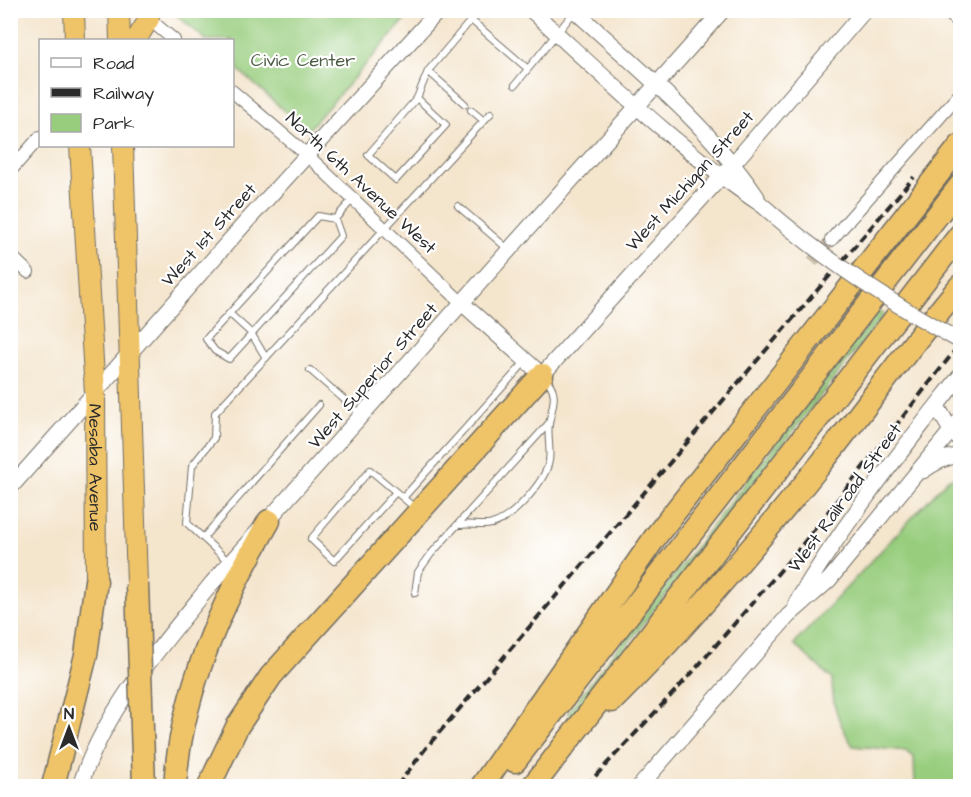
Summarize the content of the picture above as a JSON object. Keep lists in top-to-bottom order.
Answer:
{
  "streets": {
    "highway": ["Mesaba Avenue"],
    "street": [
      "West Michigan Street",
      "North 6th Avenue West",
      "West 1st Street",
      "West Superior Street",
      "West Railroad Street"
    ]
  },
  "crossings": [
    ["North 6th Avenue West", "West 1st Street"],
    ["North 6th Avenue West", "West Superior Street"],
    ["West 1st Street", "Mesaba Avenue"]
  ],
  "parks": ["Civic Center"],
  "legend": ["Road", "Railway", "Park"],
  "north": "top"
}
